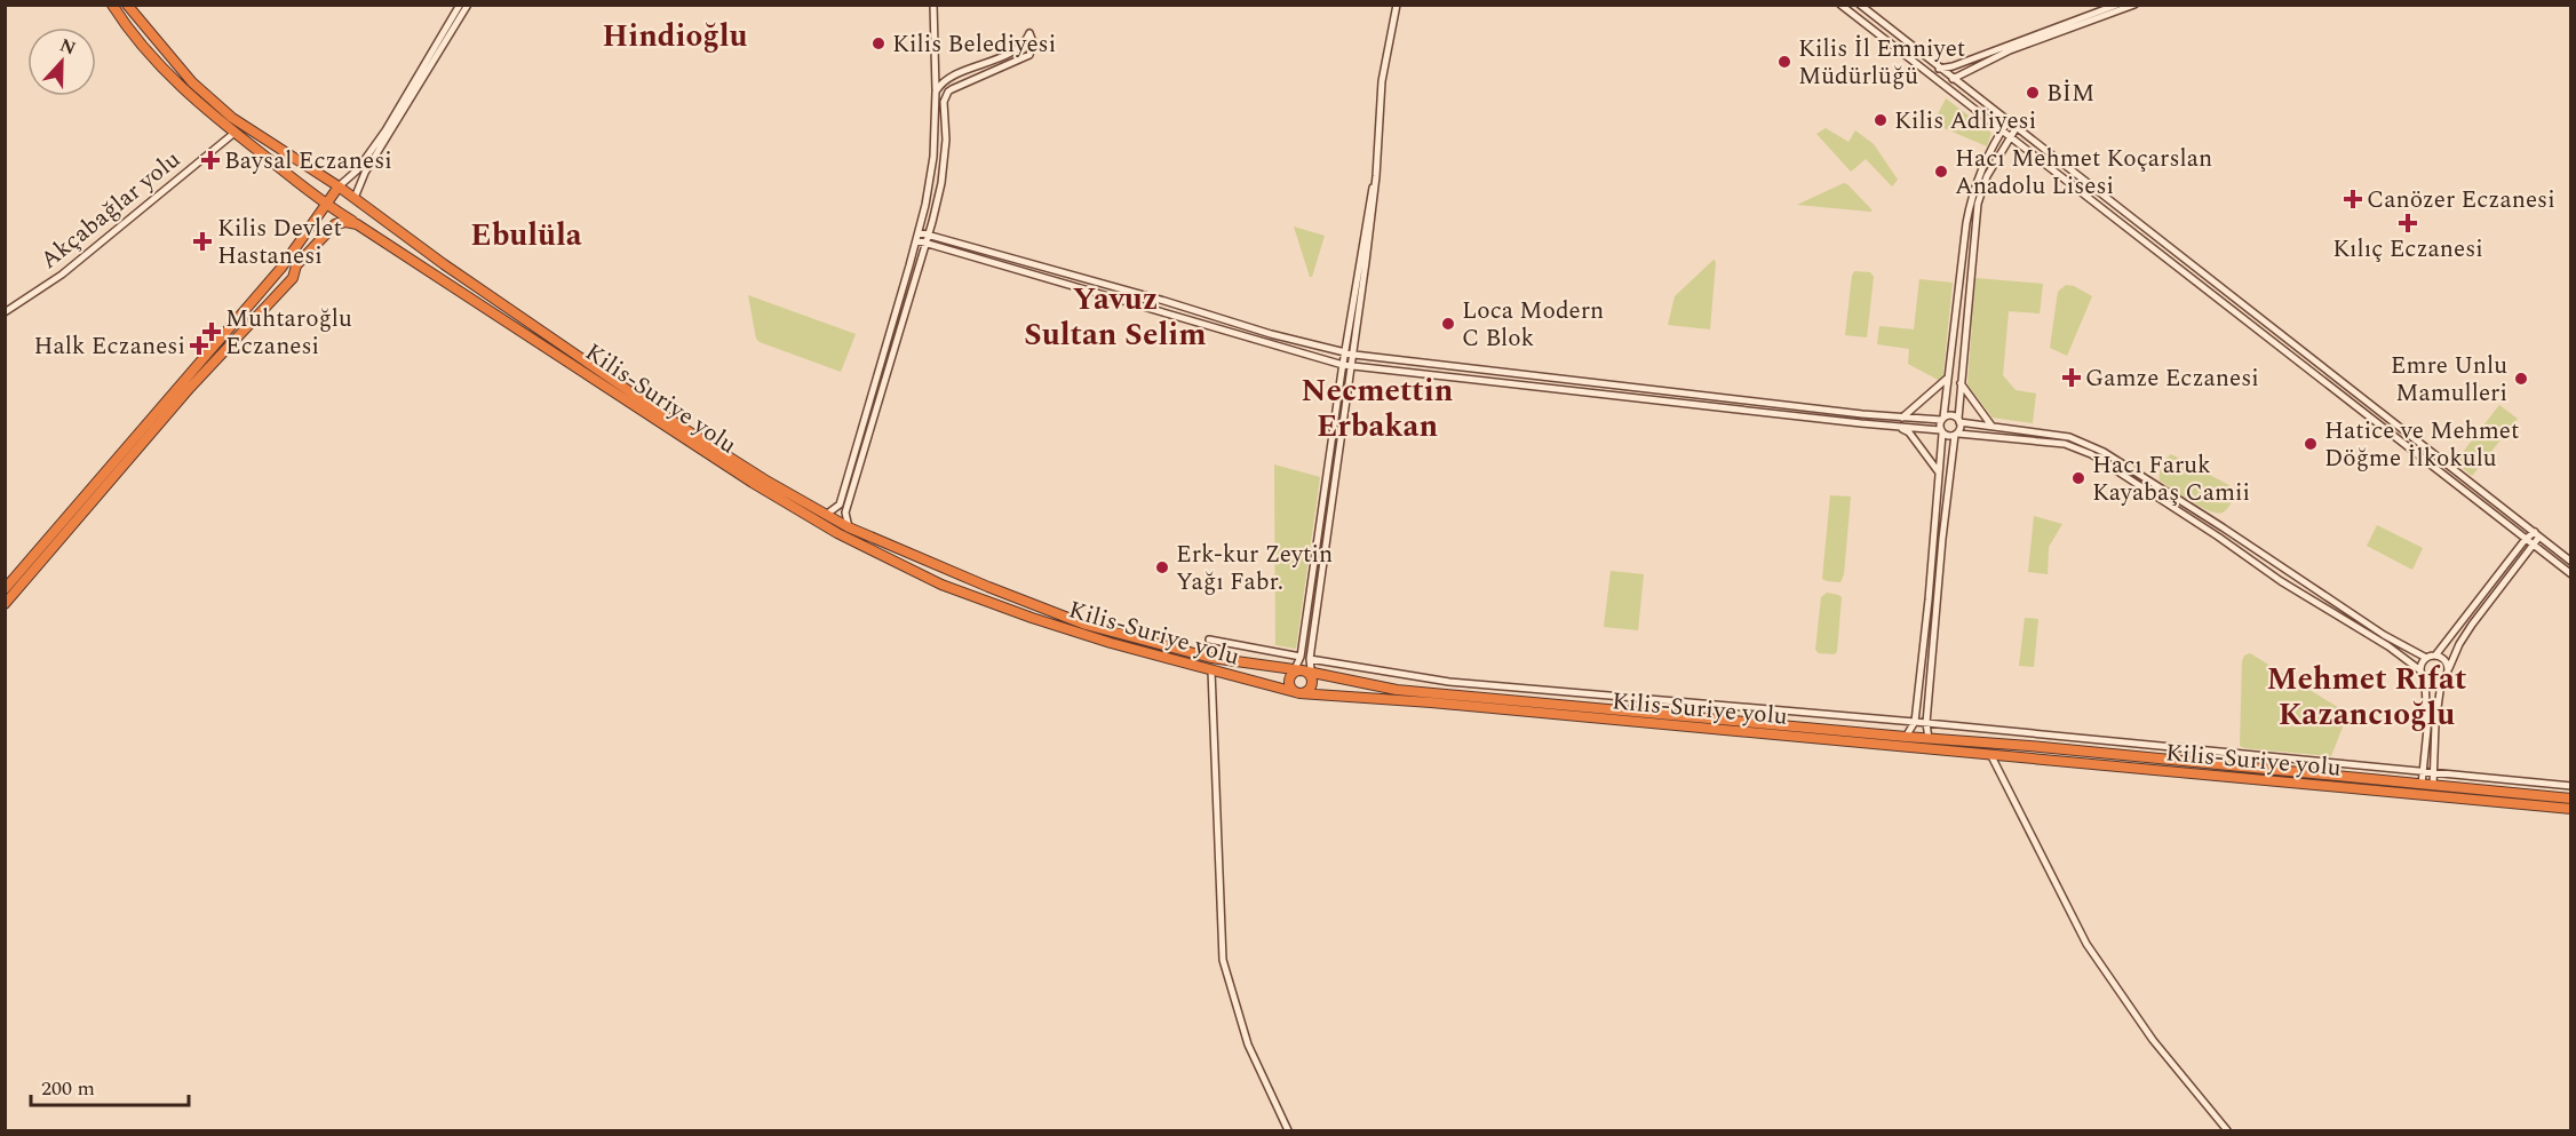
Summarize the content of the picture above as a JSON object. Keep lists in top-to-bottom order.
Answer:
{
  "streets": {
    "highway": ["Kilis-Suriye yolu"],
    "street": ["Akçabağlar yolu"]
  },
  "crossings": [
    ["Akçabağlar yolu", "Kilis-Suriye yolu"]
  ],
  "districts": [
    "Hindioğlu",
    "Ebulüla",
    "Yavuz Sultan Selim",
    "Necmettin Erbakan",
    "Mehmet Rıfat Kazancıoğlu"
  ],
  "places": {
    "other": [
      "Kilis Belediyesi",
      "Kilis İl Emniyet Müdürlüğü",
      "BİM",
      "Kilis Adliyesi",
      "Hacı Mehmet Koçarslan Anadolu Lisesi",
      "Loca Modern C Blok",
      "Emre Unlu Mamulleri",
      "Hatice ve Mehmet Döğme İlkokulu",
      "Hacı Faruk Kayabaş Camii",
      "Erk-kur Zeytin Yağı Fabr."
    ],
    "health": [
      "Baysal Eczanesi",
      "Canözer Eczanesi",
      "Kılıç Eczanesi",
      "Kilis Devlet Hastanesi",
      "Muhtaroğlu Eczanesi",
      "Halk Eczanesi",
      "Gamze Eczanesi"
    ]
  },
  "scale_bar": "200 m",
  "north": "top"
}
